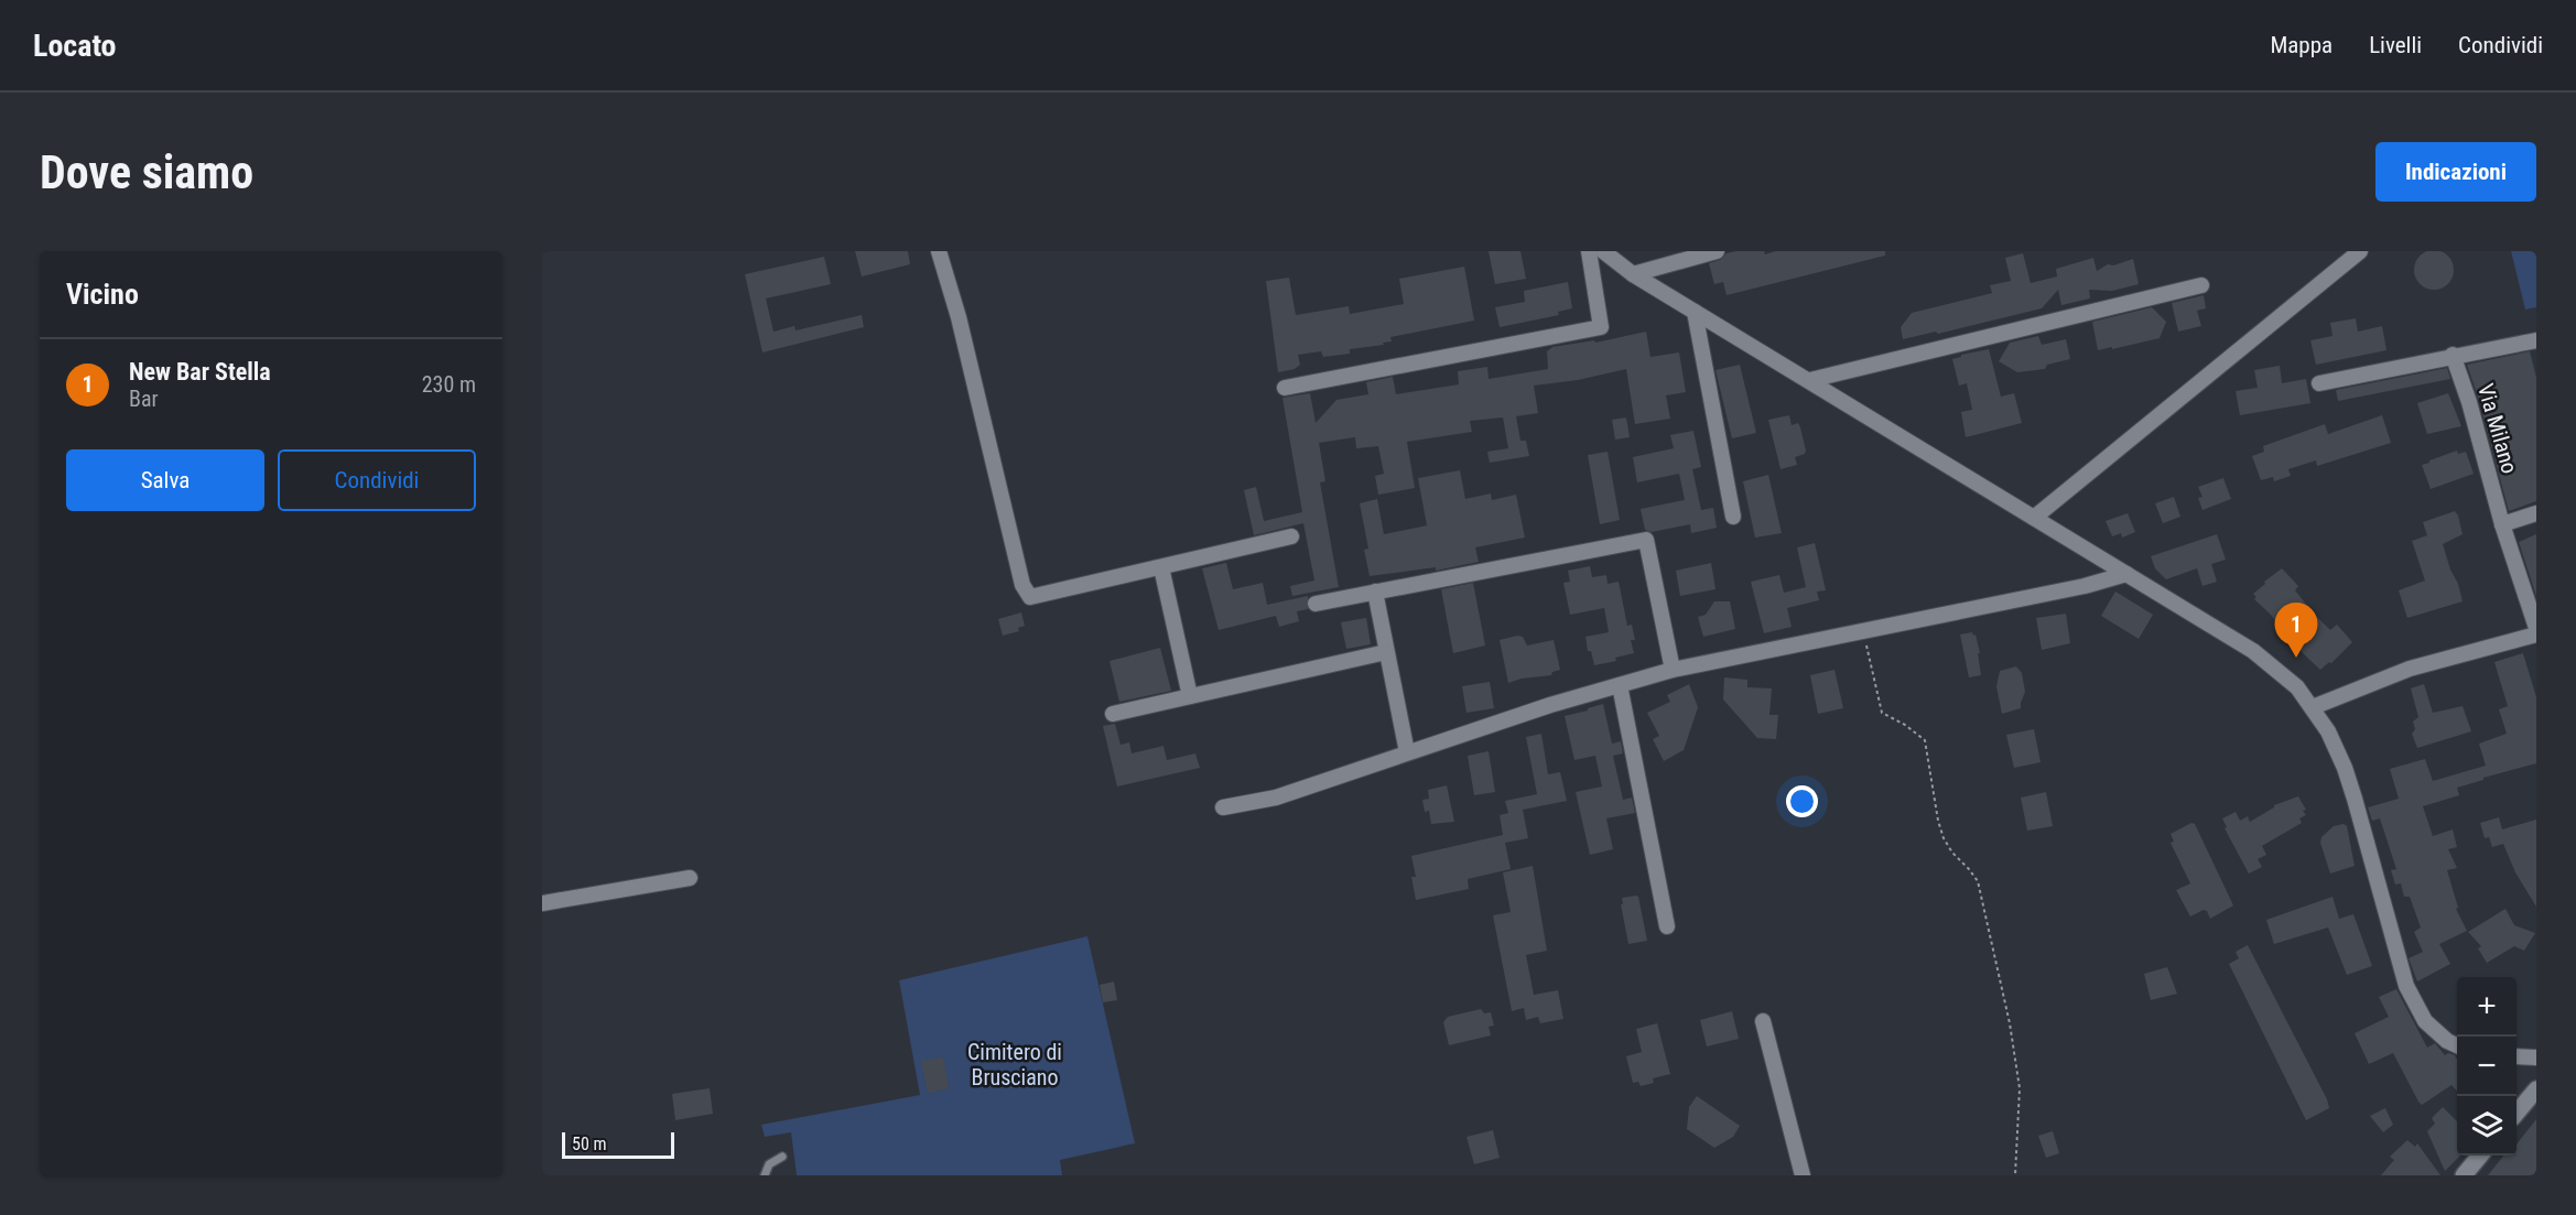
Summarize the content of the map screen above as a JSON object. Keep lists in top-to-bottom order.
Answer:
{
  "streets": {
    "street": ["Via Milano"]
  },
  "parks": ["Cimitero di Brusciano"],
  "scale_bar": "50 m",
  "page": {
    "header": "Locato",
    "nav": ["Mappa", "Livelli", "Condividi"],
    "buttons": [
      "Indicazioni",
      ["Salva", "Condividi"]
    ],
    "title": "Dove siamo",
    "heading": "Vicino",
    "list": [
      {
        "mark": "1",
        "name": "New Bar Stella",
        "note": "Bar",
        "value": "230 m"
      }
    ],
    "pins": "1",
    "map_buttons": ["+", "−"],
    "scale": "50 m"
  }
}
